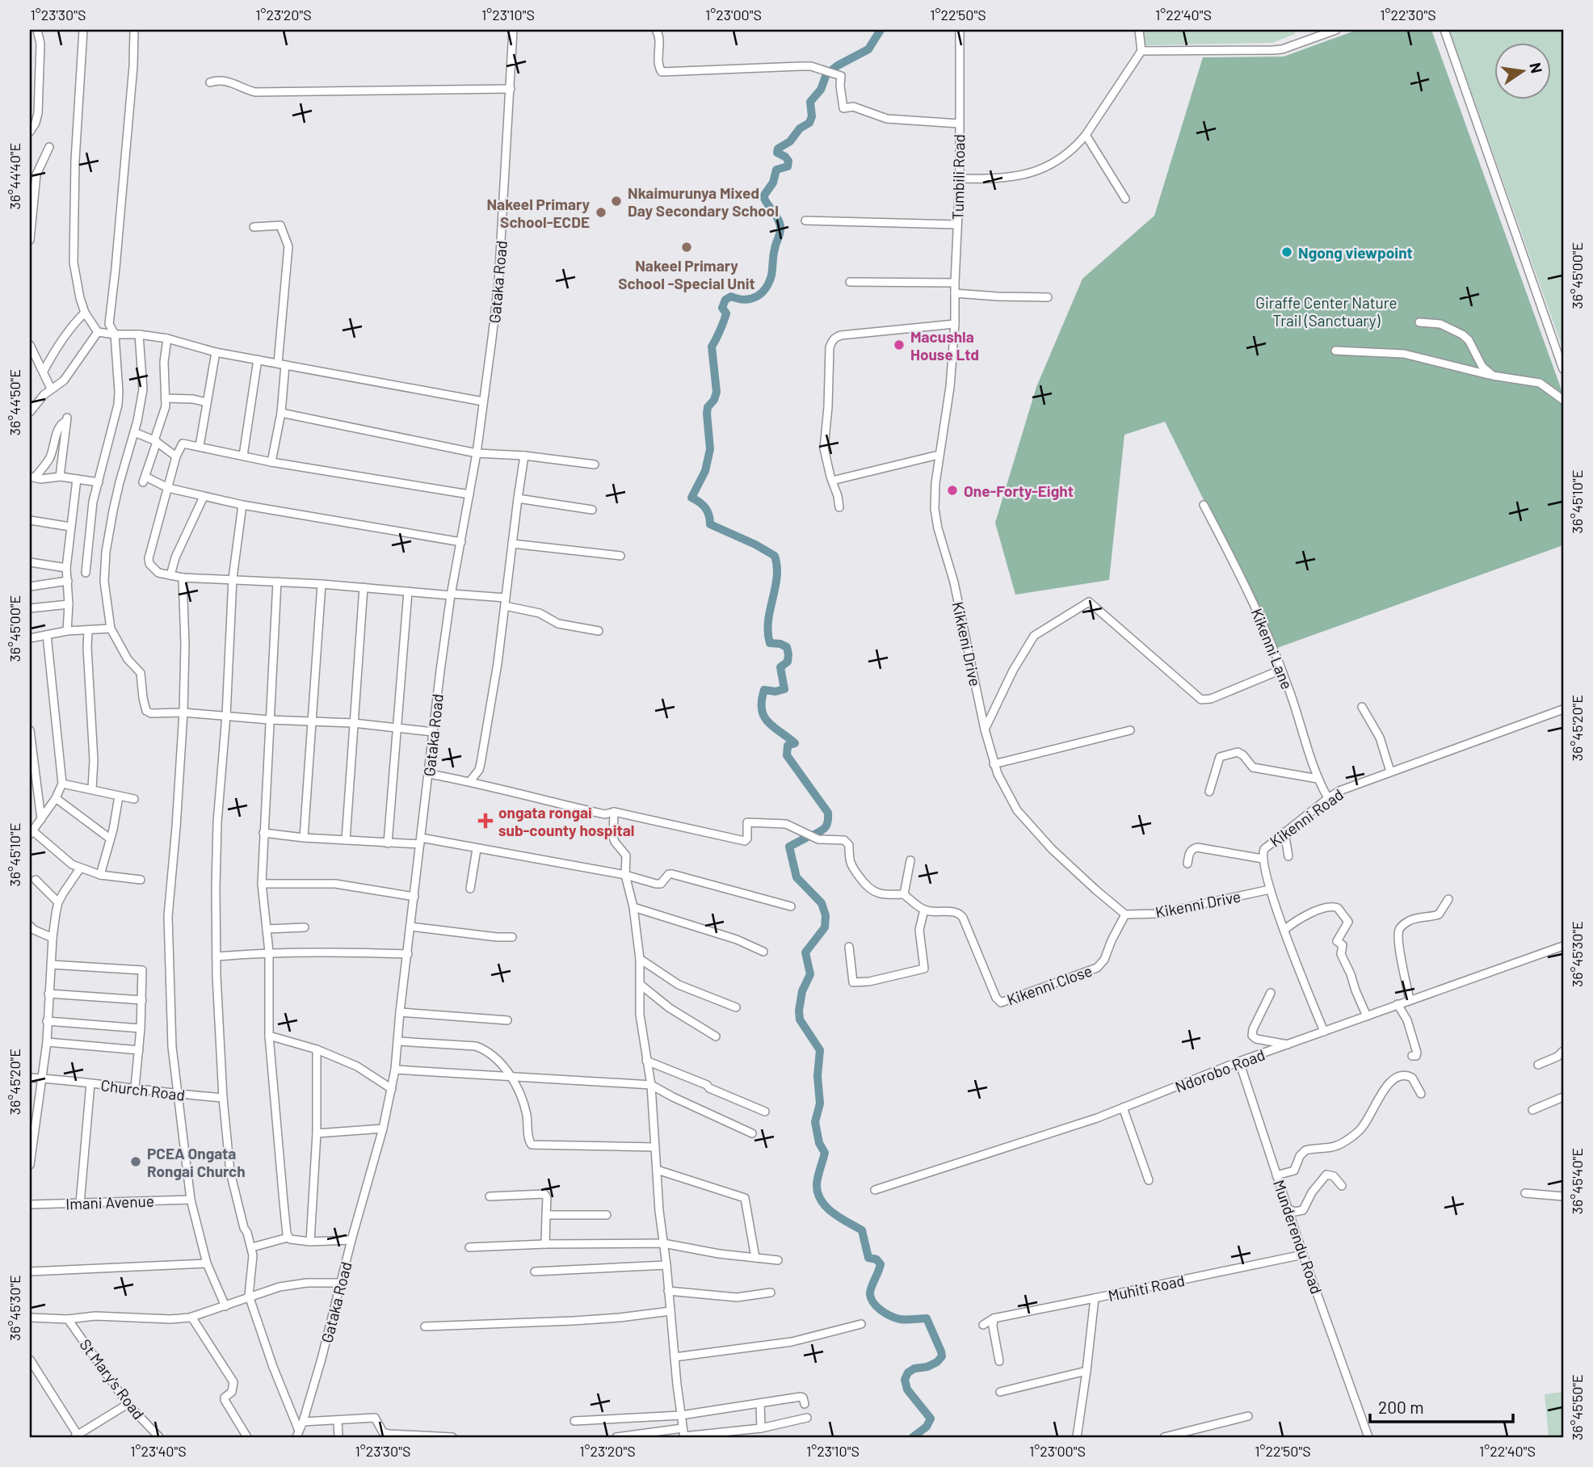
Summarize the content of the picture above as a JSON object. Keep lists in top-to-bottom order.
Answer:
{
  "streets": {
    "street": [
      "Tumbili Road",
      "Gataka Road",
      "Kikkeni Drive",
      "Kikenni Lane",
      "Kikenni Road",
      "Kikenni Drive",
      "Kikenni Close",
      "Ndorobo Road",
      "Church Road",
      "Imani Avenue",
      "Munderendu Road",
      "Muhiti Road",
      "St Mary's Road"
    ]
  },
  "crossings": [
    ["Tumbili Road", "Kikkeni Drive"],
    ["Gataka Road", "Church Road"],
    ["Kikkeni Drive", "Kikenni Drive"],
    ["Kikkeni Drive", "Kikenni Close"],
    ["Kikenni Lane", "Kikenni Road"],
    ["Kikenni Road", "Kikenni Drive"],
    ["Kikenni Road", "Ndorobo Road"],
    ["Kikenni Drive", "Kikenni Close"],
    ["Ndorobo Road", "Munderendu Road"],
    ["Munderendu Road", "Muhiti Road"]
  ],
  "parks": ["Giraffe Center Nature Trail (Sanctuary)"],
  "places": {
    "other": [
      "Nkaimurunya Mixed Day Secondary School",
      "Nakeel Primary School-ECDE",
      "Nakeel Primary School -Special Unit",
      "Ngong viewpoint",
      "Macushla House Ltd",
      "One-Forty-Eight",
      "PCEA Ongata Rongai Church"
    ],
    "health": ["ongata rongai sub-county hospital"]
  },
  "scale_bar": "200 m",
  "north": "right",
  "coordinates": [
    "1°23'30\"S",
    "1°23'20\"S",
    "1°23'10\"S",
    "1°23'00\"S",
    "1°22'50\"S",
    "1°22'40\"S",
    "1°22'30\"S",
    "36°44'40\"E",
    "36°45'00\"E",
    "36°44'50\"E",
    "36°45'10\"E",
    "36°45'20\"E",
    "36°45'30\"E",
    "36°45'40\"E",
    "36°45'50\"E",
    "1°23'40\"S"
  ]
}
